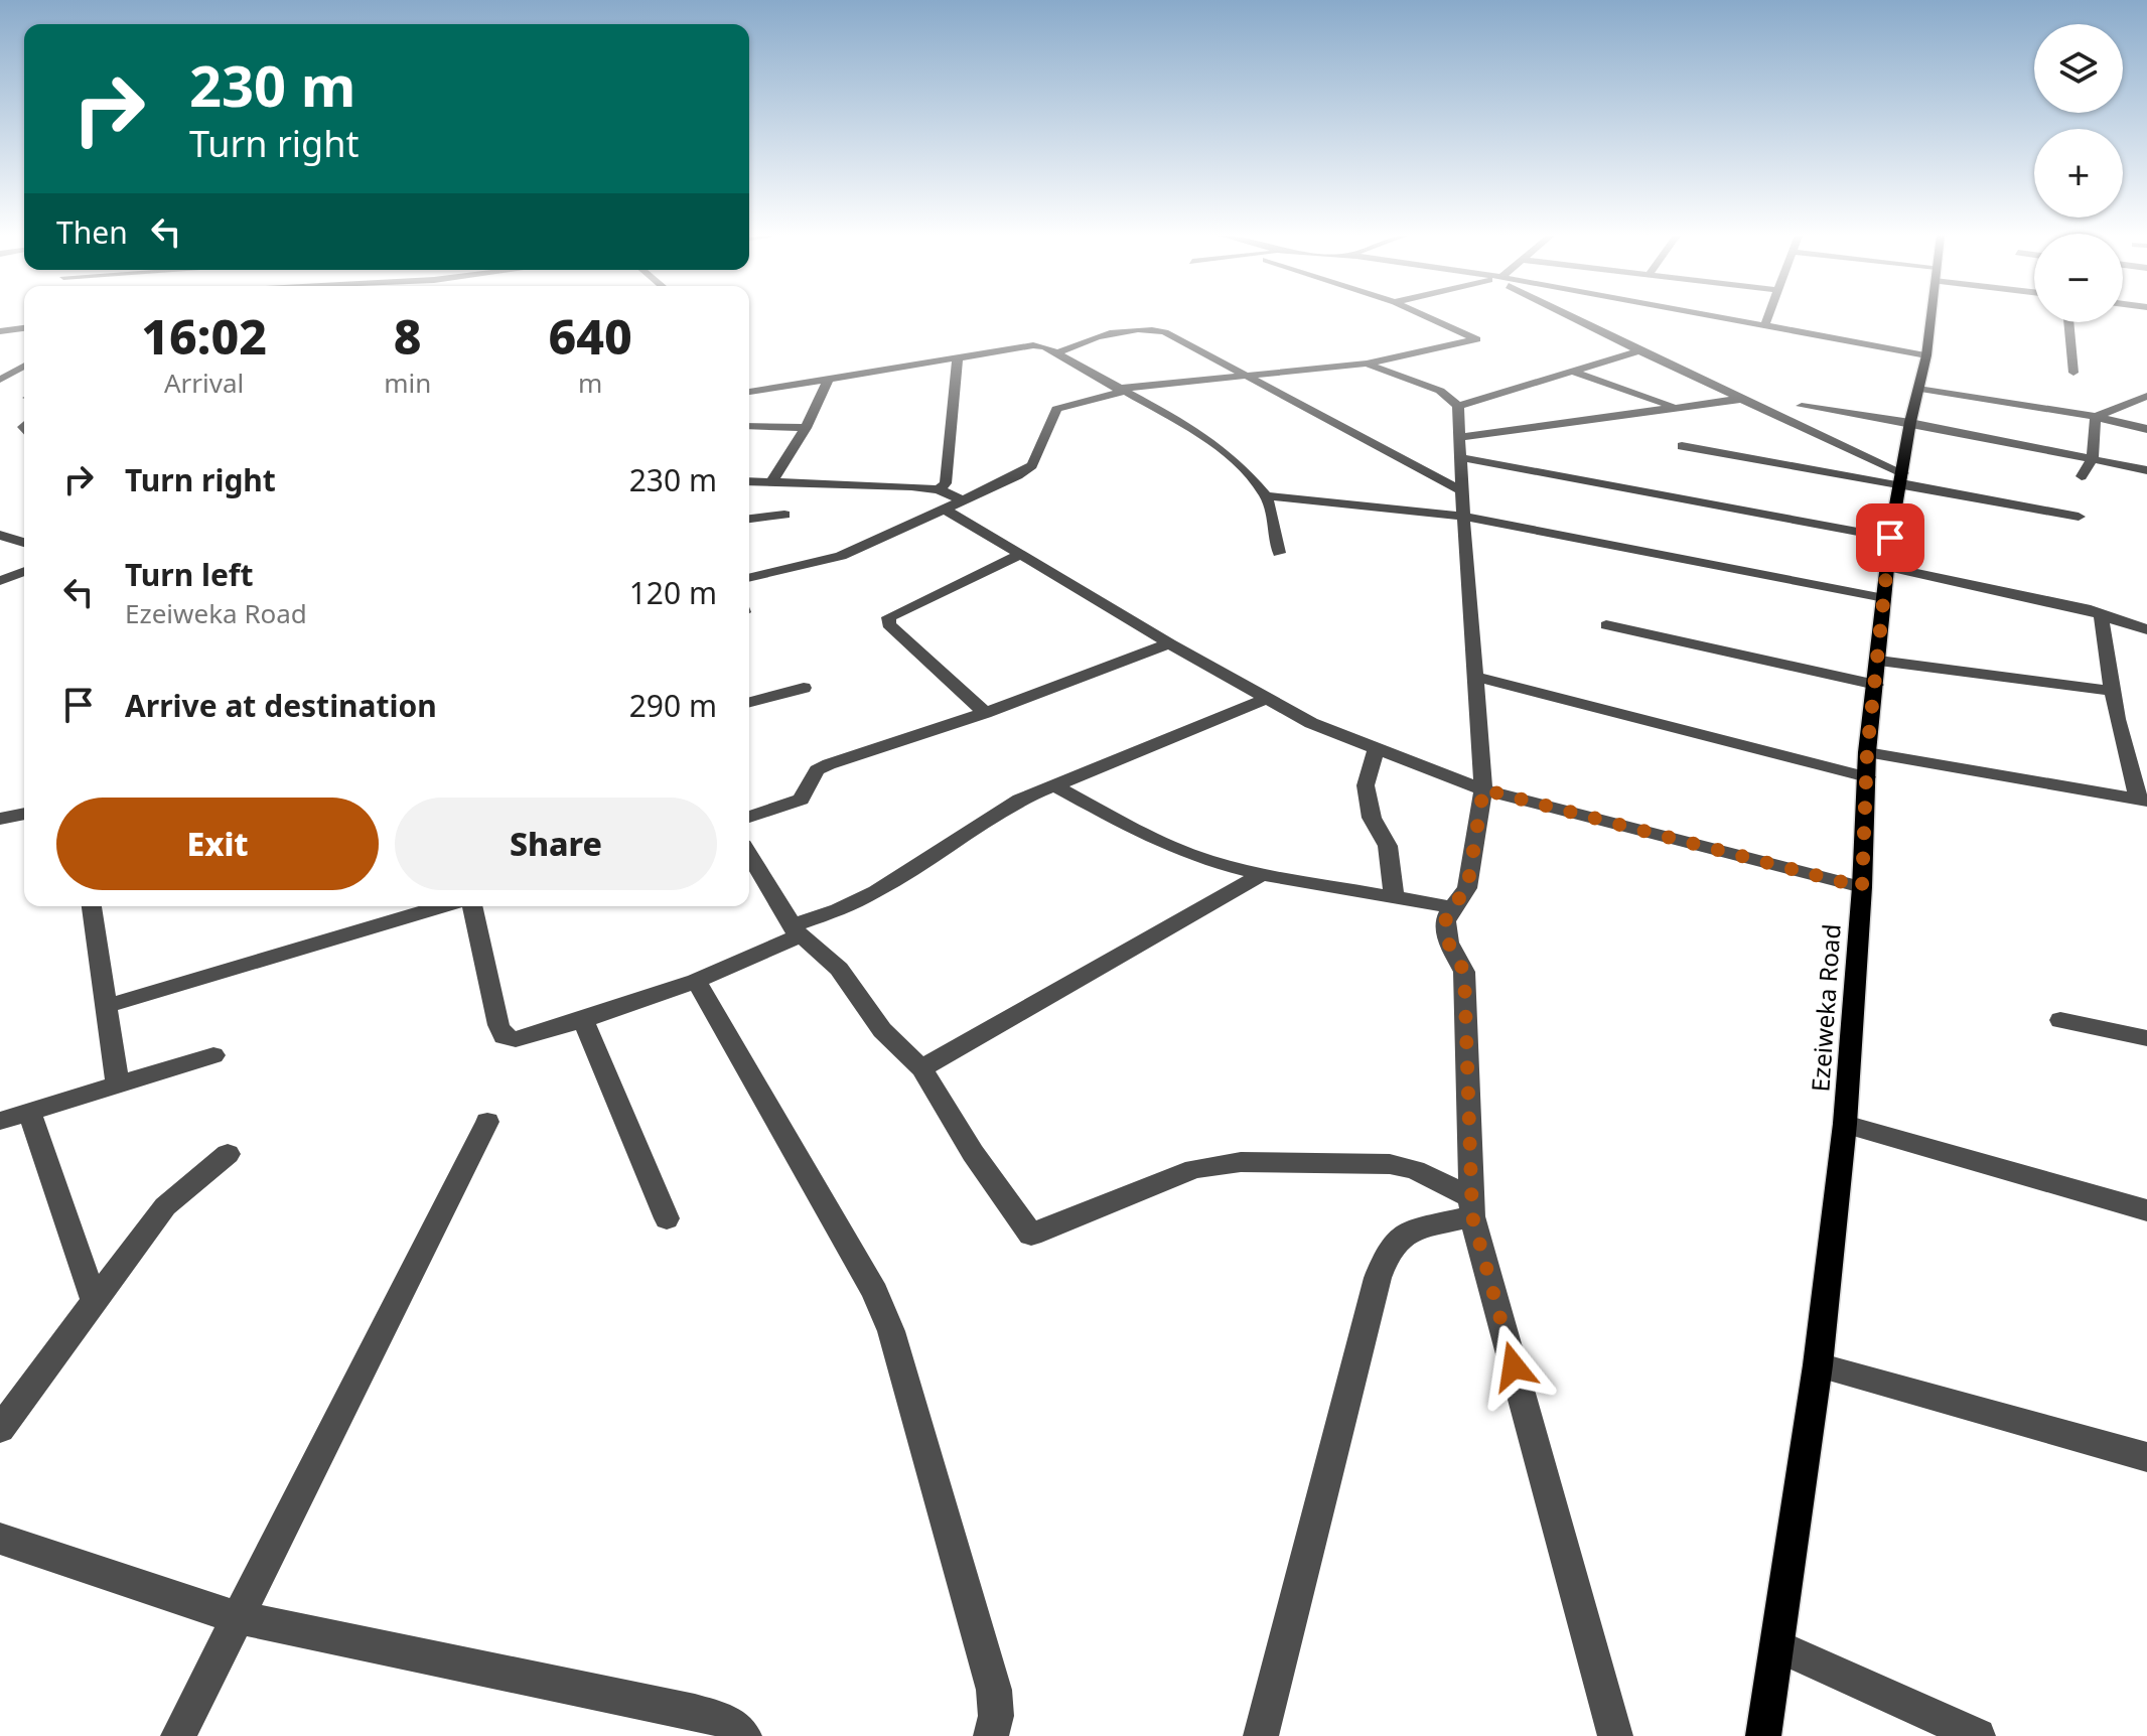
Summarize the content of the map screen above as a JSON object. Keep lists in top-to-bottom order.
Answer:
{
  "streets": {
    "main road": ["Ezeiweka Road"]
  },
  "page": {
    "map_buttons": ["+", "−"],
    "turn": ["230 m", "Turn right"],
    "then": "Then",
    "eta": [
      "16:02",
      "Arrival",
      "8",
      "min",
      "640",
      "m"
    ],
    "list": [
      {
        "name": "Turn right",
        "value": "230 m"
      },
      {
        "name": "Turn left",
        "note": "Ezeiweka Road",
        "value": "120 m"
      },
      {
        "name": "Arrive at destination",
        "value": "290 m"
      }
    ],
    "buttons": ["Exit", "Share"]
  }
}
